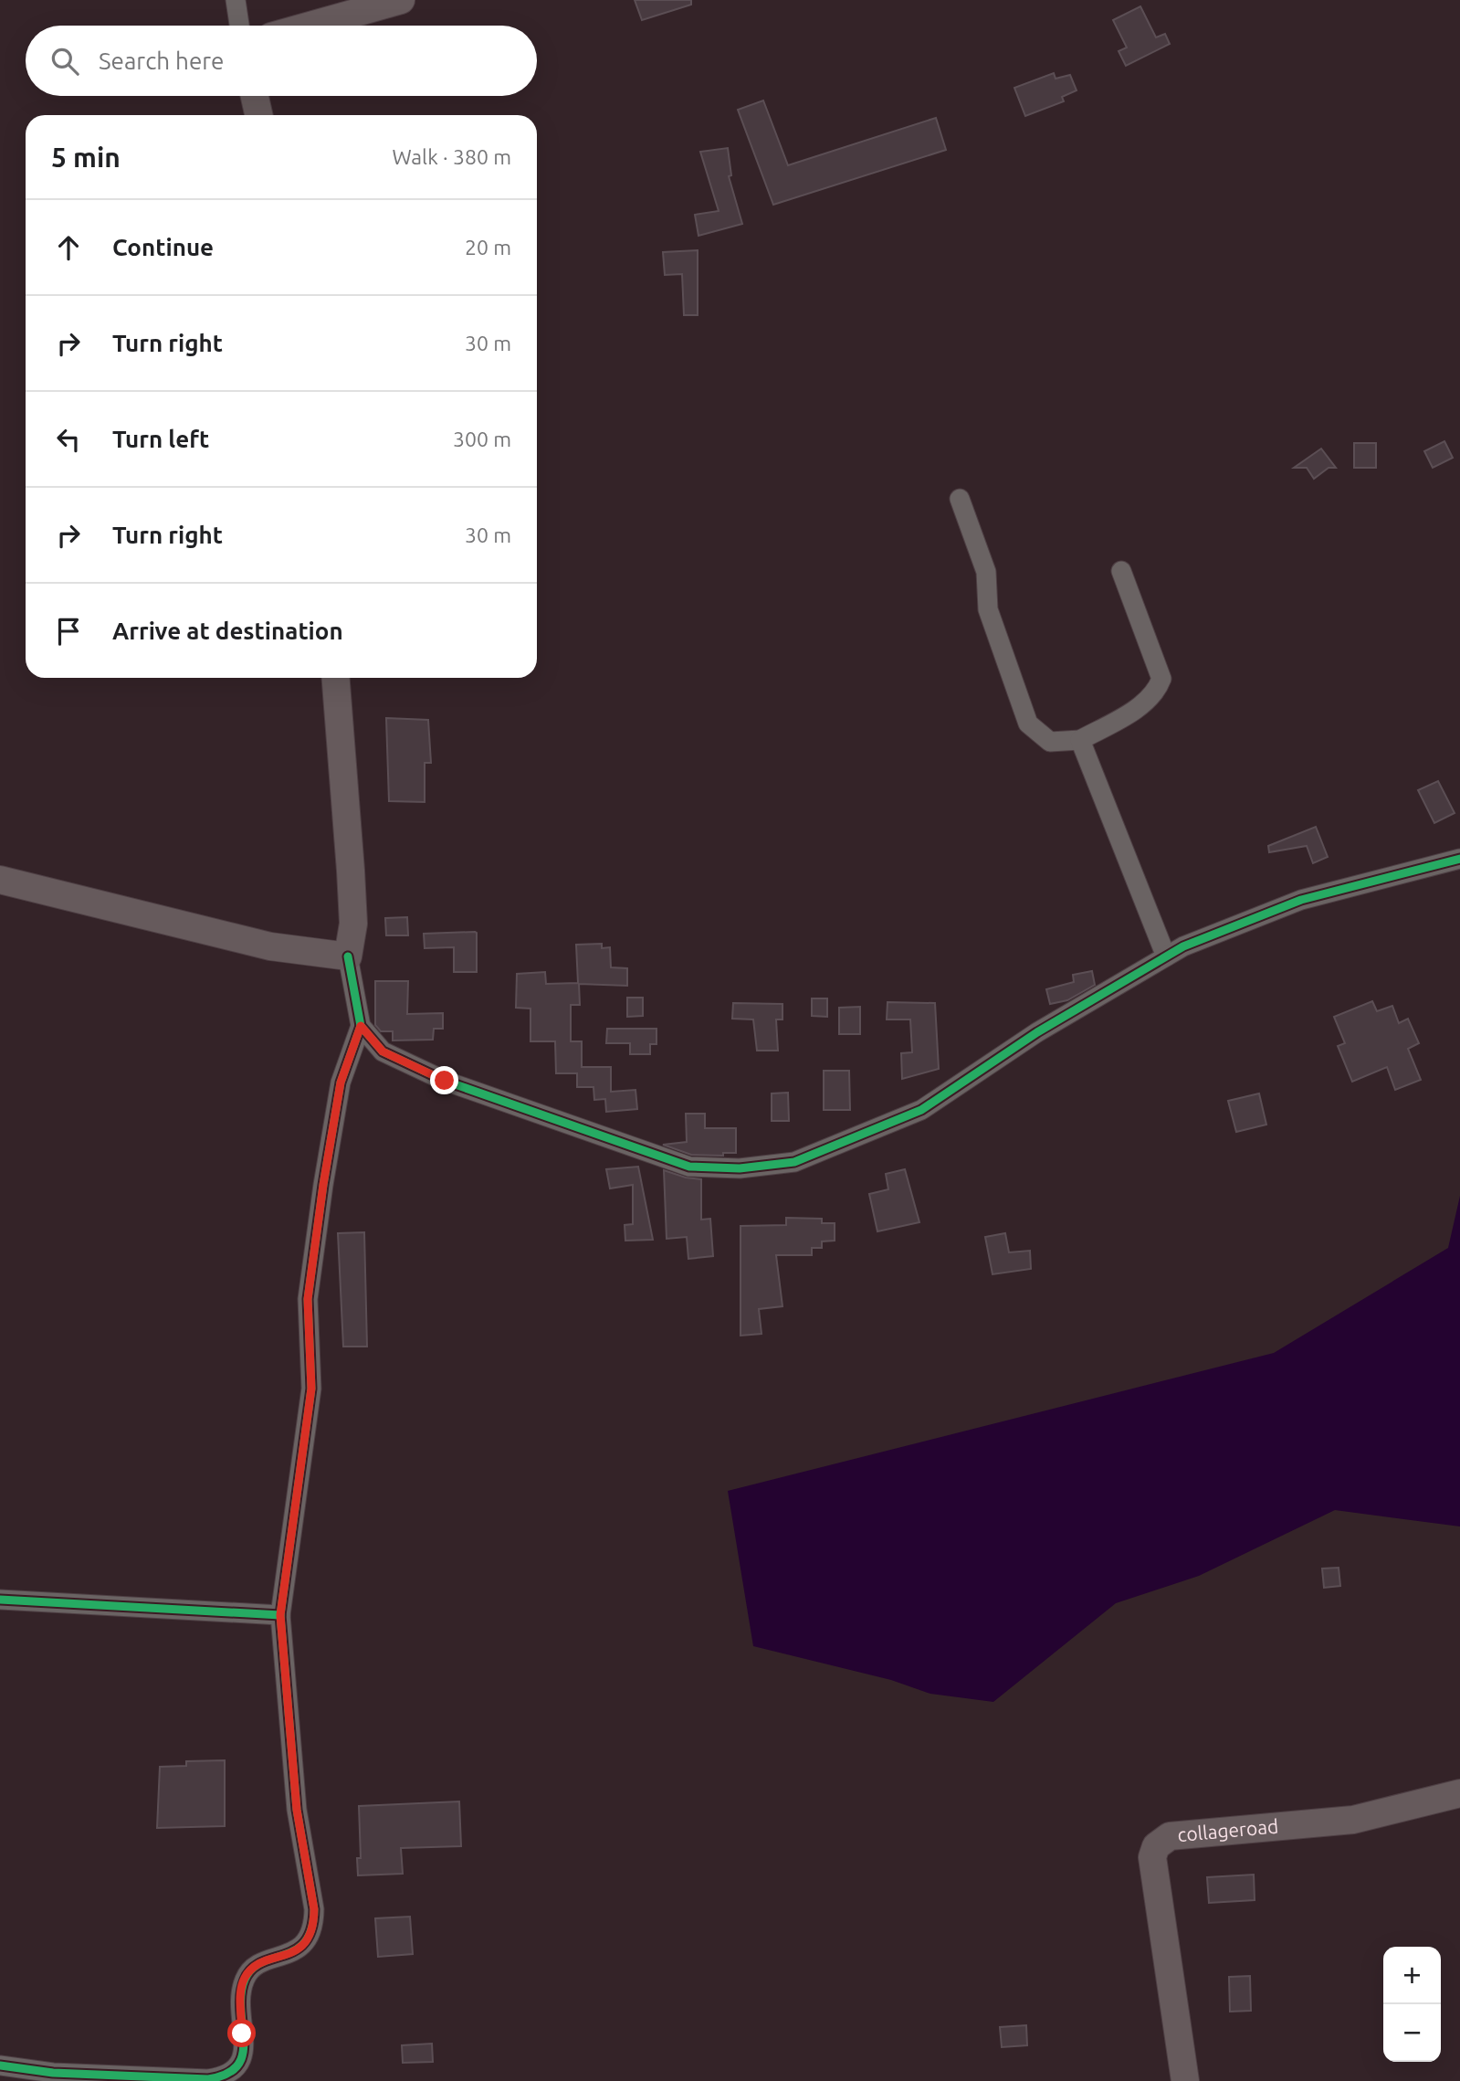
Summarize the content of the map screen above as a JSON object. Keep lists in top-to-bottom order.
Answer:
{
  "streets": {
    "main road": ["collageroad"]
  },
  "page": {
    "search": "Search here",
    "heading": ["5 min", "Walk · 380 m"],
    "list": [
      ["Continue", "20 m"],
      ["Turn right", "30 m"],
      ["Turn left", "300 m"],
      ["Turn right", "30 m"],
      "Arrive at destination"
    ],
    "map_buttons": ["+", "−"]
  }
}
